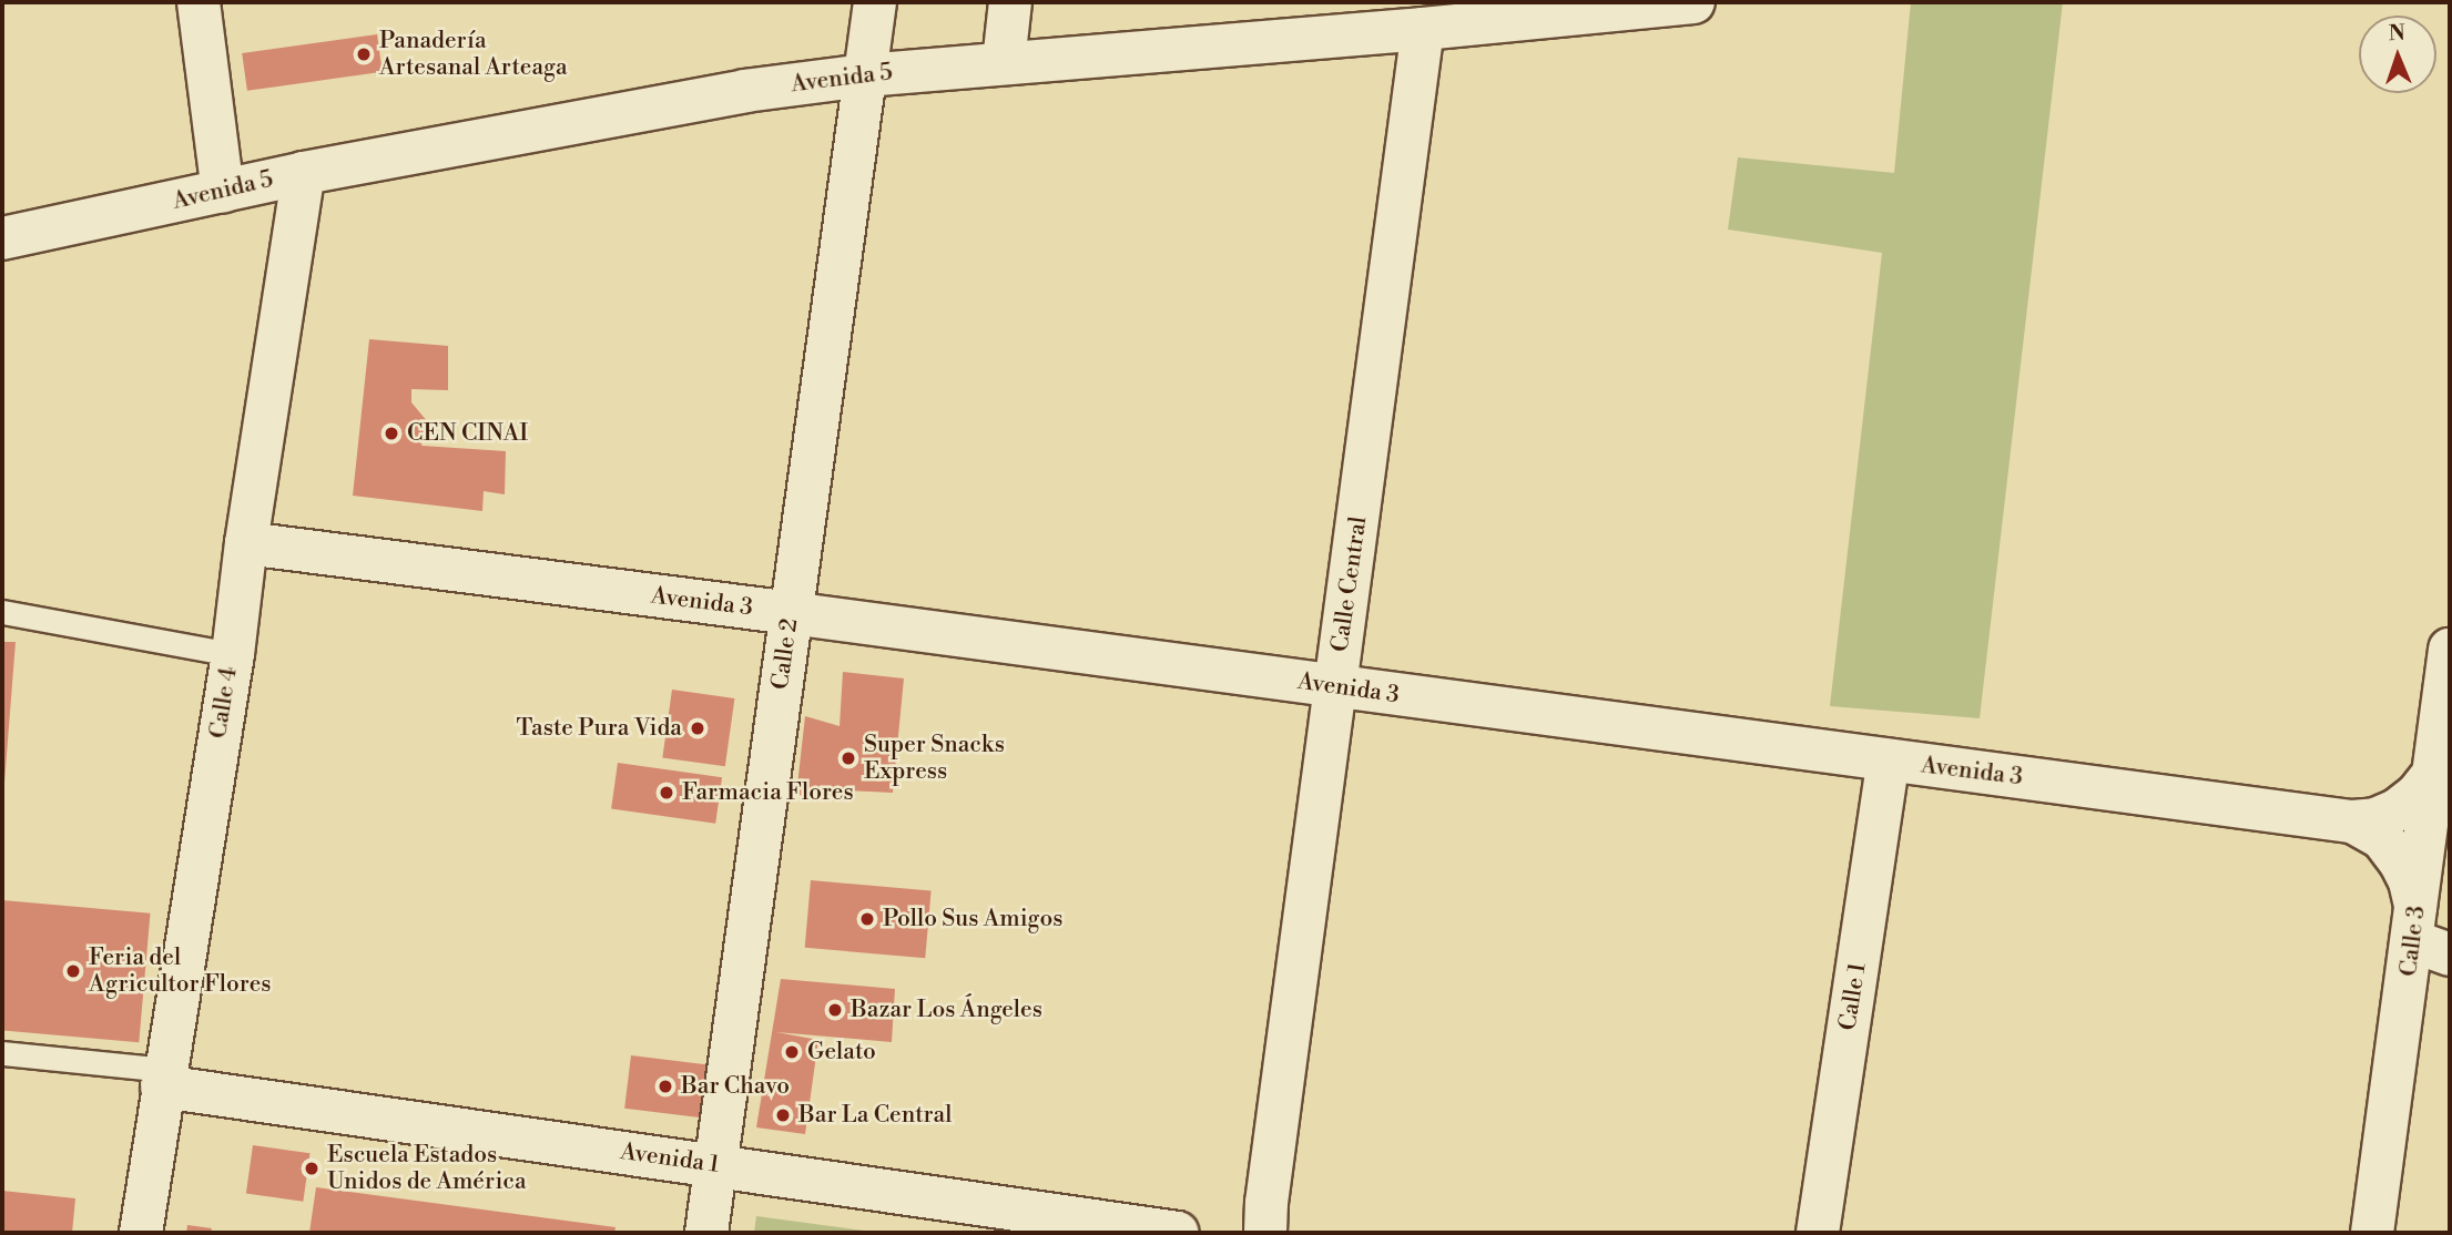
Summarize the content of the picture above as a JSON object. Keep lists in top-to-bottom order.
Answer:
{
  "streets": {
    "street": [
      "Avenida 5",
      "Calle Central",
      "Avenida 3",
      "Calle 2",
      "Calle 4",
      "Calle 3",
      "Calle 1",
      "Avenida 1"
    ]
  },
  "crossings": [
    ["Avenida 5", "Calle Central"],
    ["Avenida 5", "Calle 2"],
    ["Avenida 5", "Calle 4"],
    ["Calle Central", "Avenida 3"],
    ["Avenida 3", "Calle 2"],
    ["Avenida 3", "Calle 4"],
    ["Avenida 3", "Calle 3"],
    ["Avenida 3", "Calle 1"],
    ["Calle 2", "Avenida 1"],
    ["Calle 4", "Avenida 1"]
  ],
  "places": [
    "Panadería Artesanal Arteaga",
    "CEN CINAI",
    "Taste Pura Vida",
    "Super Snacks Express",
    "Farmacia Flores",
    "Pollo Sus Amigos",
    "Feria del Agricultor Flores",
    "Bazar Los Ángeles",
    "Gelato",
    "Bar Chavo",
    "Bar La Central",
    "Escuela Estados Unidos de América"
  ],
  "north": "top"
}
